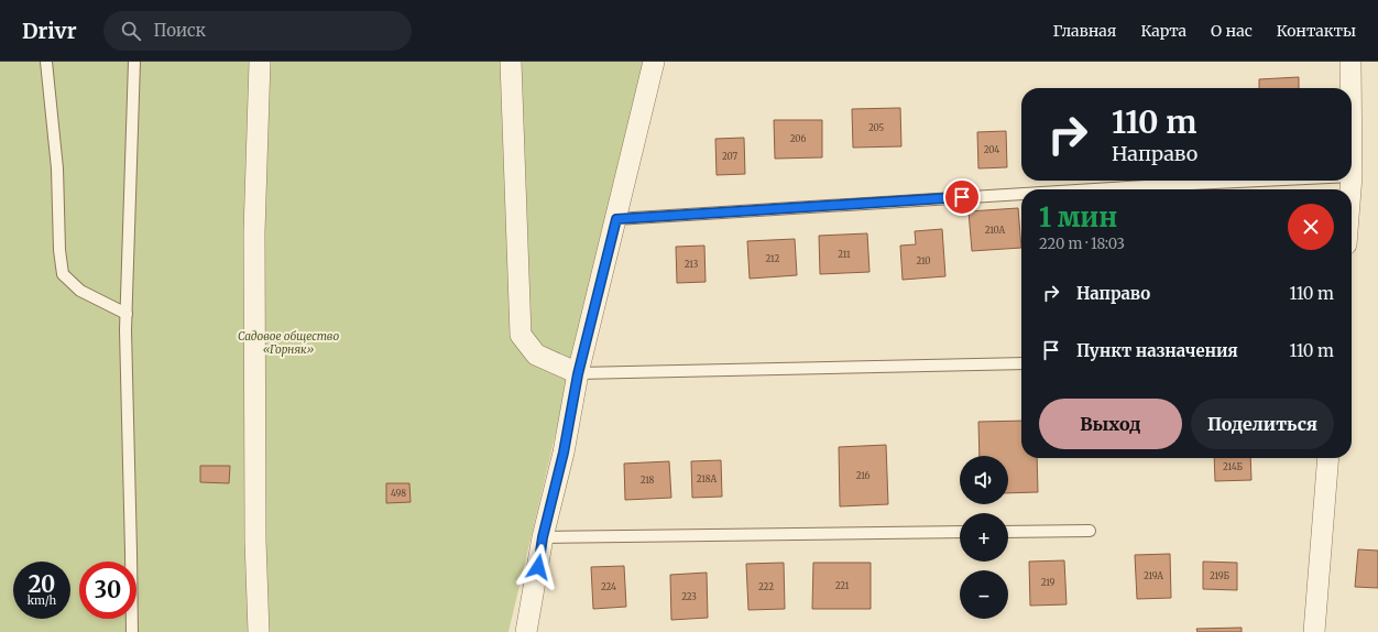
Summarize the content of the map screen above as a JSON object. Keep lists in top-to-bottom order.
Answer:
{
  "parks": ["Садовое общество «Горняк»"],
  "house_numbers": [
    "205",
    "206",
    "204",
    "207",
    "210А",
    "211",
    "212",
    "210",
    "213",
    "214Б",
    "216",
    "218А",
    "218",
    "498",
    "219А",
    "219Б",
    "219",
    "221",
    "224",
    "222",
    "223"
  ],
  "page": {
    "header": "Drivr",
    "search": "Поиск",
    "nav": [
      "Главная",
      "Карта",
      "О нас",
      "Контакты"
    ],
    "turn": ["110 m", "Направо"],
    "heading": ["1 мин", "220 m · 18:03"],
    "list": [
      {
        "name": "Направо",
        "value": "110 m"
      },
      {
        "name": "Пункт назначения",
        "value": "110 m"
      }
    ],
    "buttons": ["Выход", "Поделиться"],
    "map_buttons": ["+", "−"],
    "speed": "20 km/h",
    "limit": "30"
  }
}
